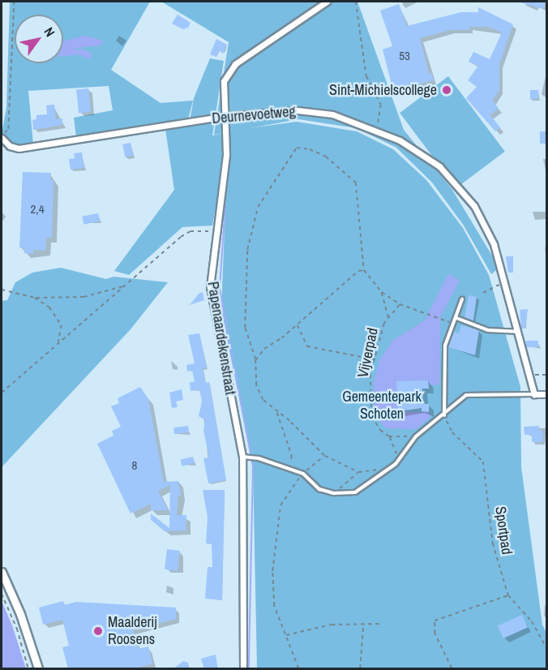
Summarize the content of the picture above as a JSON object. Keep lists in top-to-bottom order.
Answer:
{
  "streets": {
    "street": ["Deurnevoetweg", "Papenaardekenstraat"],
    "path": ["Vijverpad", "Sportpad"]
  },
  "crossings": [
    ["Deurnevoetweg", "Papenaardekenstraat"]
  ],
  "parks": ["Gemeentepark Schoten"],
  "places": ["Sint-Michielscollege", "Maalderij Roosens"],
  "house_numbers": ["53", "2,4", "8"],
  "north": "top right"
}
